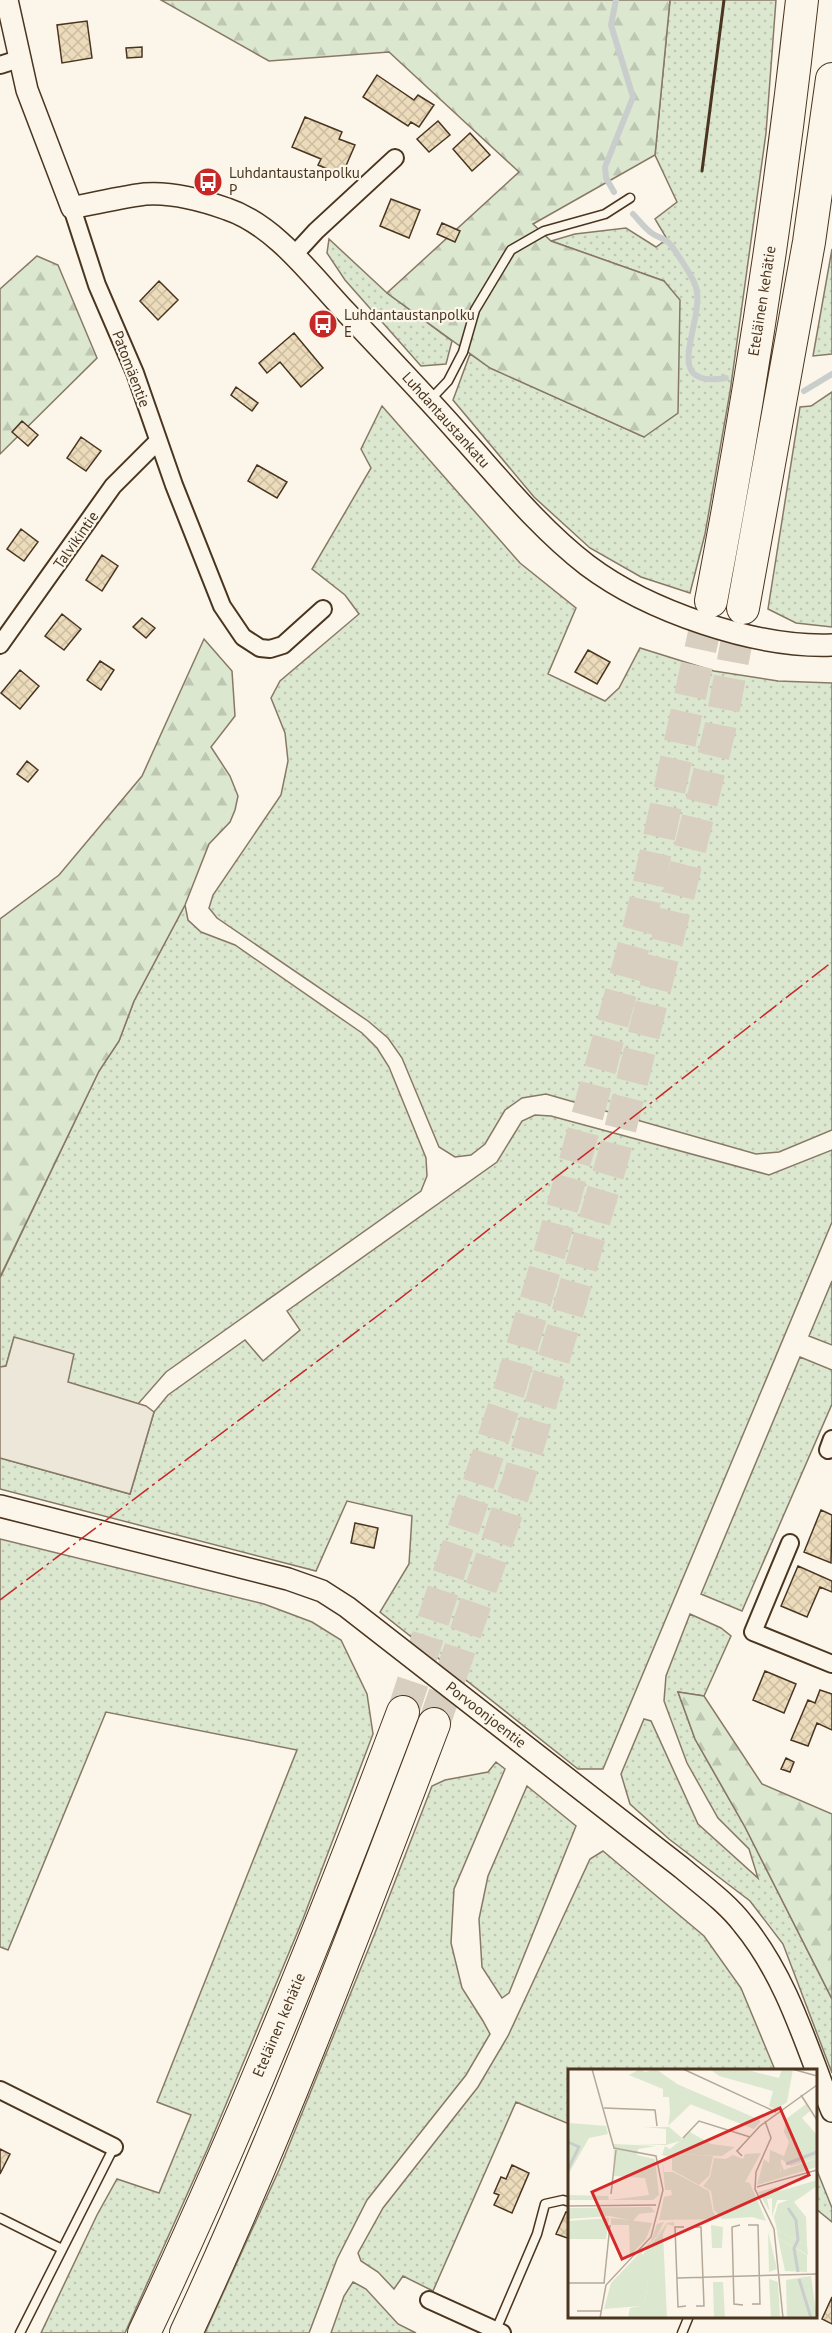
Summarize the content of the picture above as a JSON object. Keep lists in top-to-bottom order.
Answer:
{
  "streets": {
    "highway": ["Eteläinen kehätie"],
    "street": [
      "Patomäentie",
      "Luhdantaustankatu",
      "Talvikintie",
      "Porvoonjoentie"
    ]
  },
  "crossings": [
    ["Patomäentie", "Luhdantaustankatu"],
    ["Patomäentie", "Talvikintie"]
  ],
  "places": {
    "bus stop": ["Luhdantaustanpolku P", "Luhdantaustanpolku E"]
  }
}
